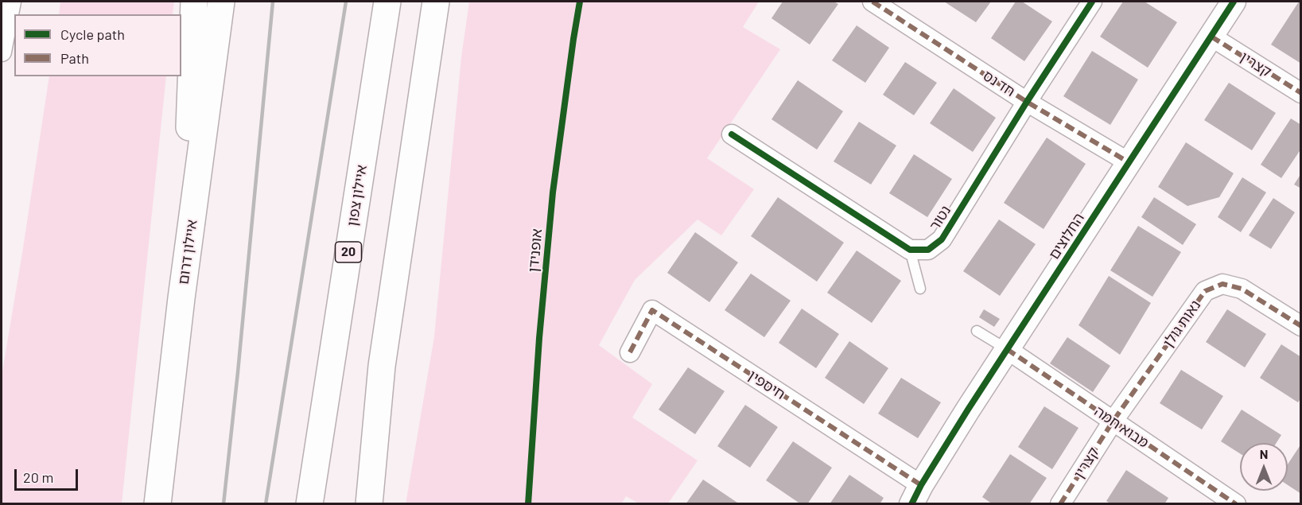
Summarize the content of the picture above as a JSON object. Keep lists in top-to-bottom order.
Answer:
{
  "streets": {
    "highway": ["איילון צפון", "איילון דרום", "20"],
    "street": [
      "קצרין",
      "חד נס",
      "נטור",
      "החלוצים",
      "נאות גולן",
      "חיספין",
      "מבוא חמה"
    ],
    "cycle path": ["אופנידן"]
  },
  "crossings": [
    ["קצרין", "החלוצים"],
    ["קצרין", "נאות גולן"],
    ["קצרין", "מבוא חמה"],
    ["חד נס", "נטור"],
    ["חד נס", "החלוצים"],
    ["החלוצים", "חיספין"],
    ["החלוצים", "מבוא חמה"],
    ["נאות גולן", "מבוא חמה"]
  ],
  "legend": ["Cycle path", "Path"],
  "scale_bar": "20 m",
  "north": "top"
}
